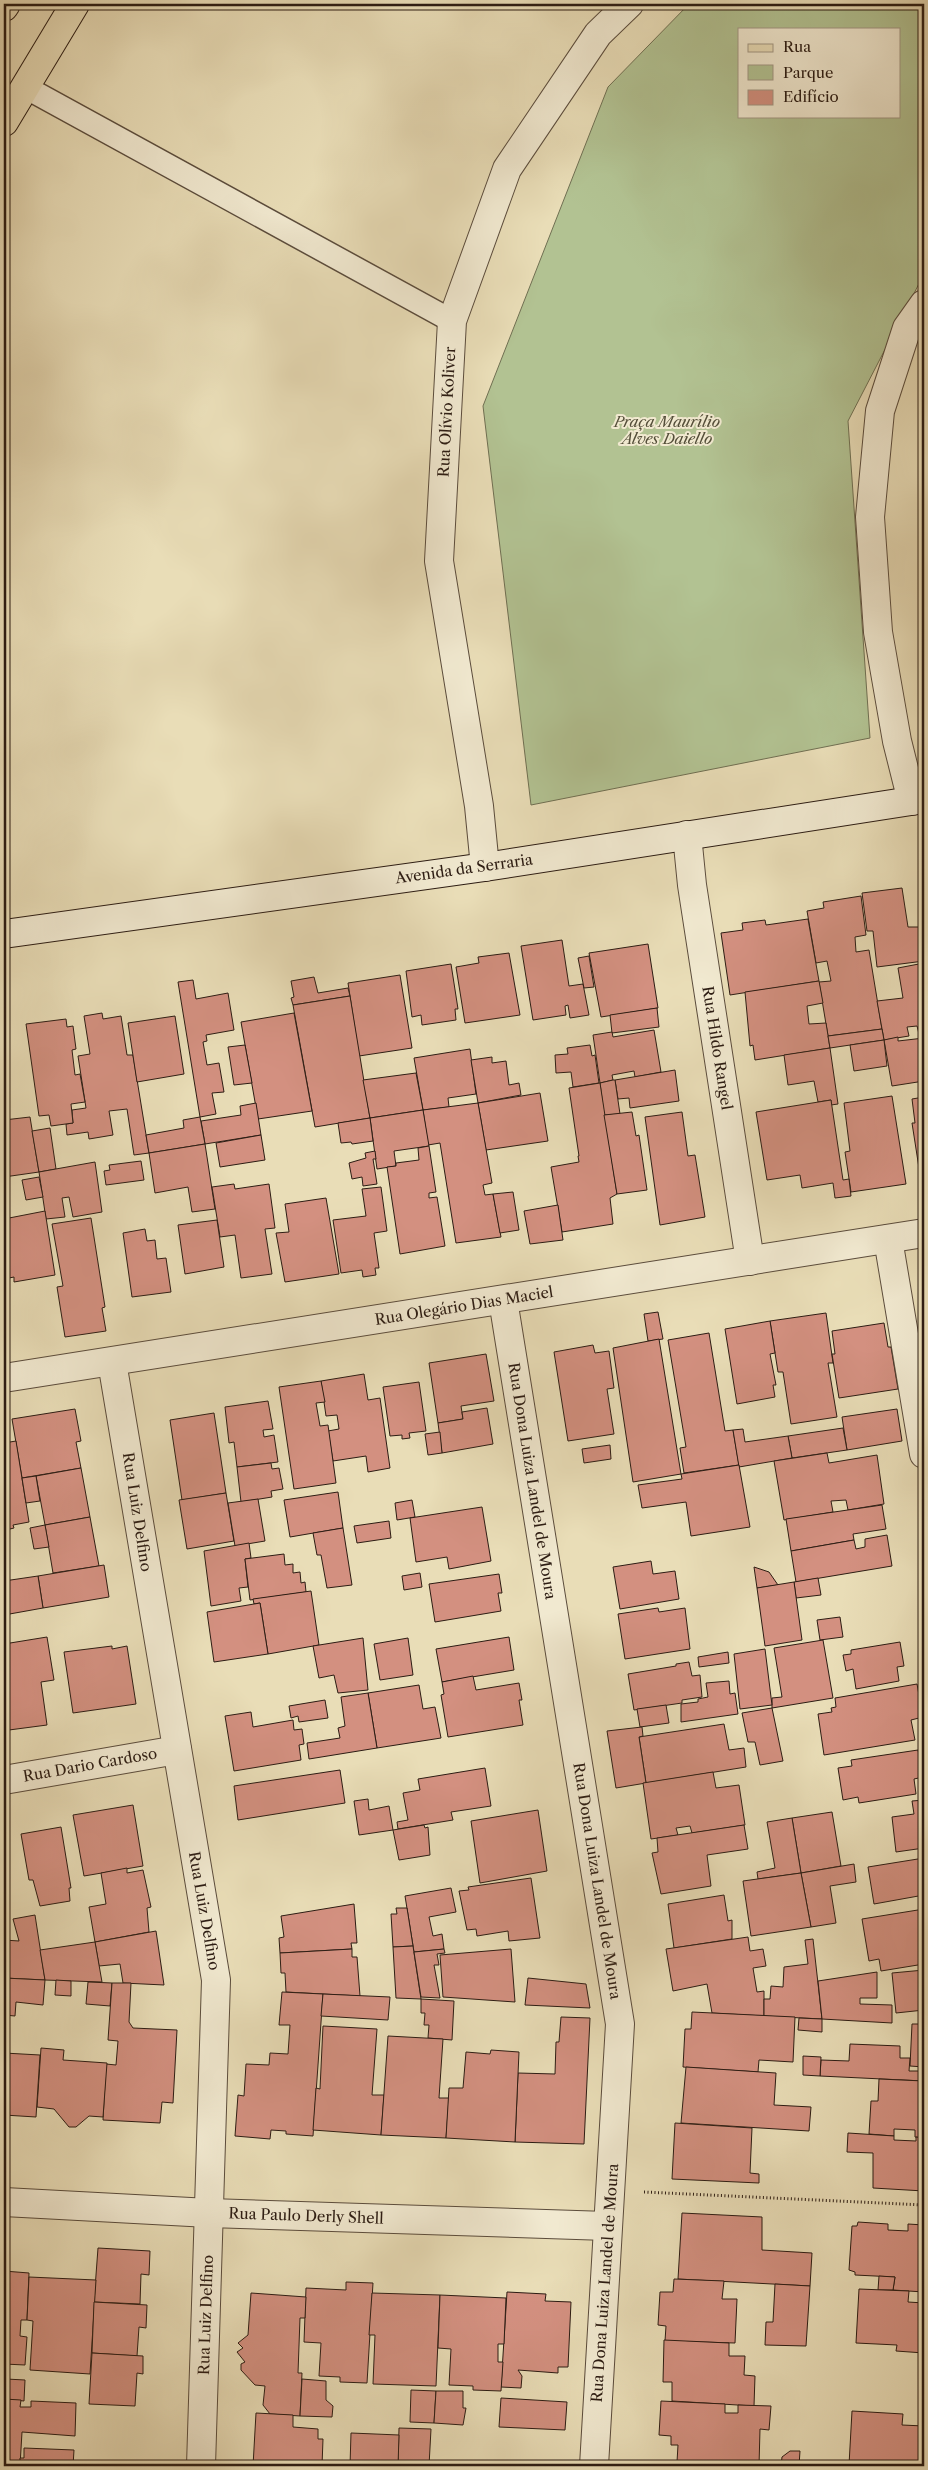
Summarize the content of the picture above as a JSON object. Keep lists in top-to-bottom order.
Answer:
{
  "streets": {
    "street": [
      "Rua Olívio Koliver",
      "Avenida da Serraria",
      "Rua Hildo Rangel",
      "Rua Olegário Dias Maciel",
      "Rua Dona Luiza Landel de Moura",
      "Rua Luiz Delfino",
      "Rua Dario Cardoso",
      "Rua Paulo Derly Shell"
    ]
  },
  "crossings": [
    ["Rua Olívio Koliver", "Avenida da Serraria"],
    ["Avenida da Serraria", "Rua Hildo Rangel"],
    ["Rua Hildo Rangel", "Rua Olegário Dias Maciel"],
    ["Rua Olegário Dias Maciel", "Rua Dona Luiza Landel de Moura"],
    ["Rua Olegário Dias Maciel", "Rua Luiz Delfino"],
    ["Rua Dona Luiza Landel de Moura", "Rua Paulo Derly Shell"],
    ["Rua Luiz Delfino", "Rua Dario Cardoso"],
    ["Rua Luiz Delfino", "Rua Paulo Derly Shell"]
  ],
  "parks": ["Praça Maurílio Alves Daiello"],
  "legend": ["Rua", "Parque", "Edifício"]
}
